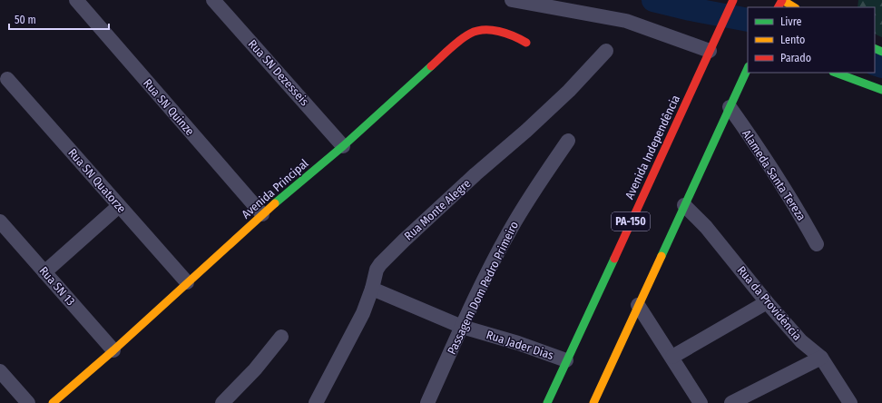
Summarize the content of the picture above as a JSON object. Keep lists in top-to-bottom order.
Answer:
{
  "streets": {
    "main road": ["Avenida Independência", "Avenida Principal", "PA-150"],
    "street": [
      "Rua SN Dezesseis",
      "Rua SN Quinze",
      "Alameda Santa Tereza",
      "Rua SN Quatorze",
      "Rua Monte Alegre",
      "Rua SN 13",
      "Passagem Dom Pedro Primeiro",
      "Rua da Providência",
      "Rua Jader Dias"
    ]
  },
  "crossings": [
    ["Rua SN Dezesseis", "Avenida Principal"],
    ["Rua SN Quinze", "Avenida Principal"],
    ["Avenida Independência", "Rua Jader Dias"],
    ["Rua SN Quatorze", "Avenida Principal"],
    ["Avenida Principal", "Rua SN 13"],
    ["Rua Monte Alegre", "Rua Jader Dias"],
    ["Passagem Dom Pedro Primeiro", "Rua Jader Dias"]
  ],
  "legend": ["Livre", "Lento", "Parado"],
  "scale_bar": "50 m"
}
